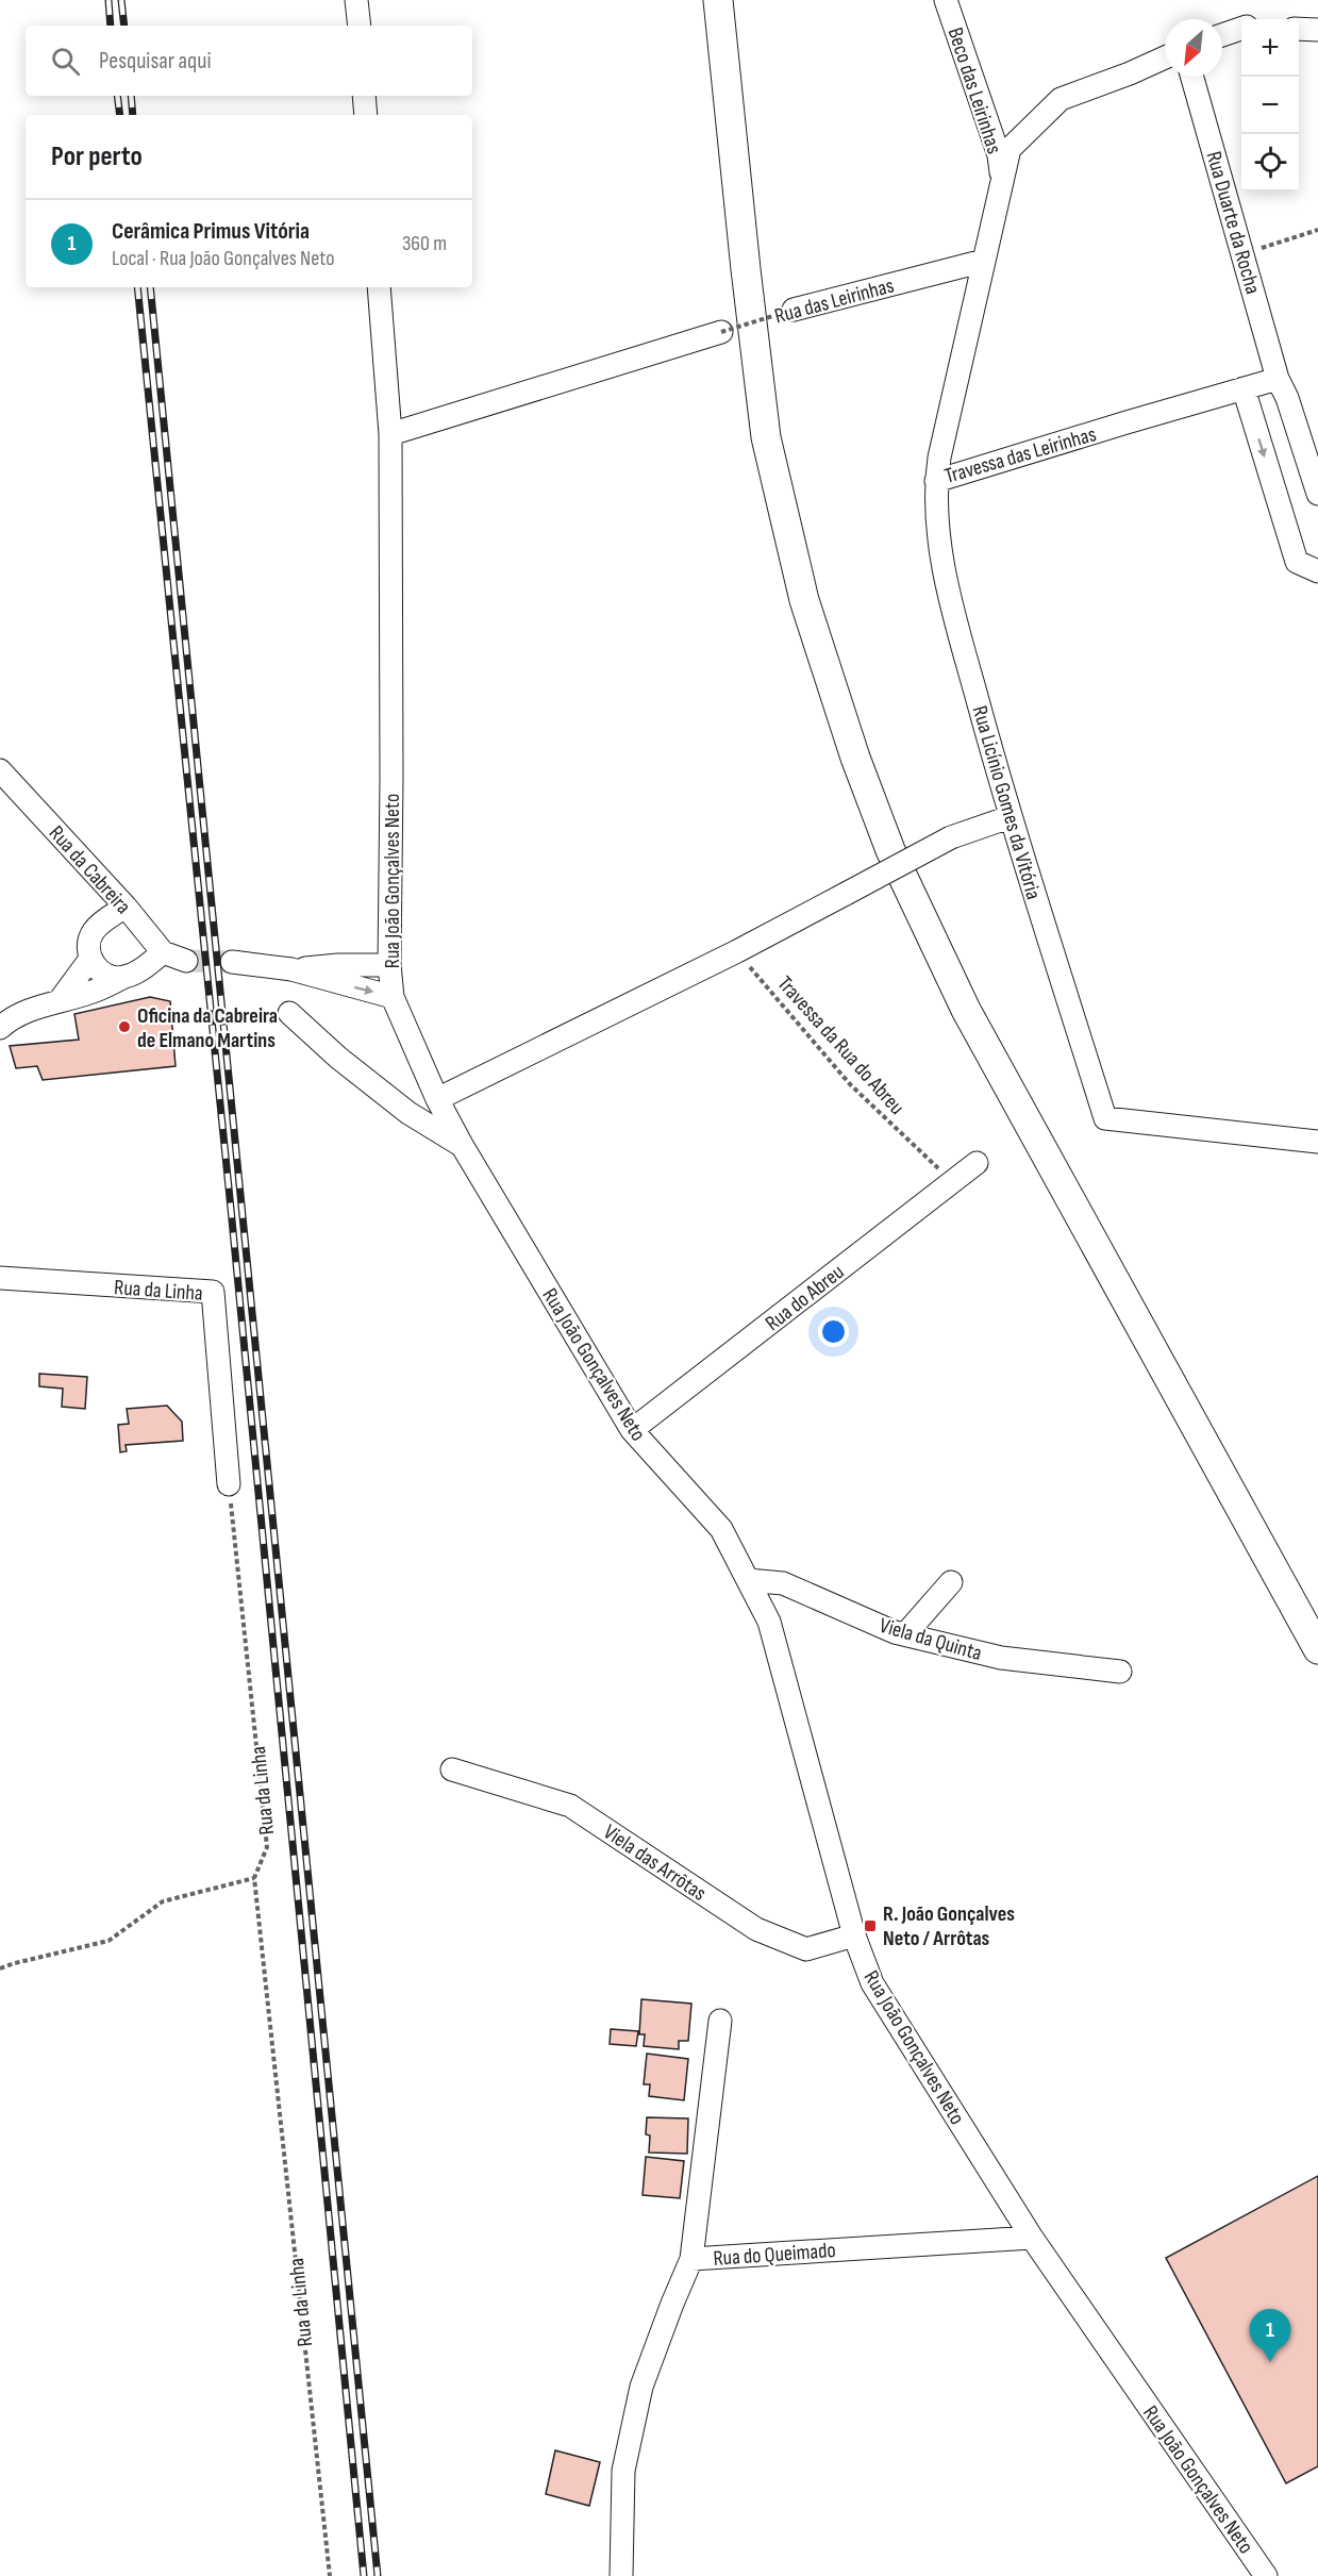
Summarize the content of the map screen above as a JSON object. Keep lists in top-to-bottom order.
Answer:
{
  "streets": {
    "street": [
      "Beco das Leirinhas",
      "Rua Duarte da Rocha",
      "Rua das Leirinhas",
      "Travessa das Leirinhas",
      "Rua Licínio Gomes da Vitória",
      "Rua da Cabreira",
      "Rua João Gonçalves Neto",
      "Rua da Linha",
      "Rua do Abreu",
      "Viela da Quinta",
      "Viela das Arrôtas",
      "Rua do Queimado"
    ],
    "path": ["Travessa da Rua do Abreu"]
  },
  "crossings": [
    ["Rua Duarte da Rocha", "Travessa das Leirinhas"],
    ["Rua das Leirinhas", "Travessa das Leirinhas"],
    ["Travessa das Leirinhas", "Rua Licínio Gomes da Vitória"],
    ["Rua João Gonçalves Neto", "Rua do Abreu"],
    ["Rua João Gonçalves Neto", "Viela da Quinta"],
    ["Rua João Gonçalves Neto", "Viela das Arrôtas"],
    ["Rua João Gonçalves Neto", "Rua do Queimado"],
    ["Travessa da Rua do Abreu", "Rua do Abreu"]
  ],
  "places": {
    "other": ["Oficina da Cabreira de Elmano Martins"],
    "transit": ["R. João Gonçalves Neto / Arrôtas"]
  },
  "north": "bottom left",
  "page": {
    "map_buttons": ["+", "−"],
    "search": "Pesquisar aqui",
    "heading": "Por perto",
    "list": [
      {
        "mark": "1",
        "name": "Cerâmica Primus Vitória",
        "note": "Local · Rua João Gonçalves Neto",
        "value": "360 m"
      }
    ],
    "pins": "1"
  }
}
